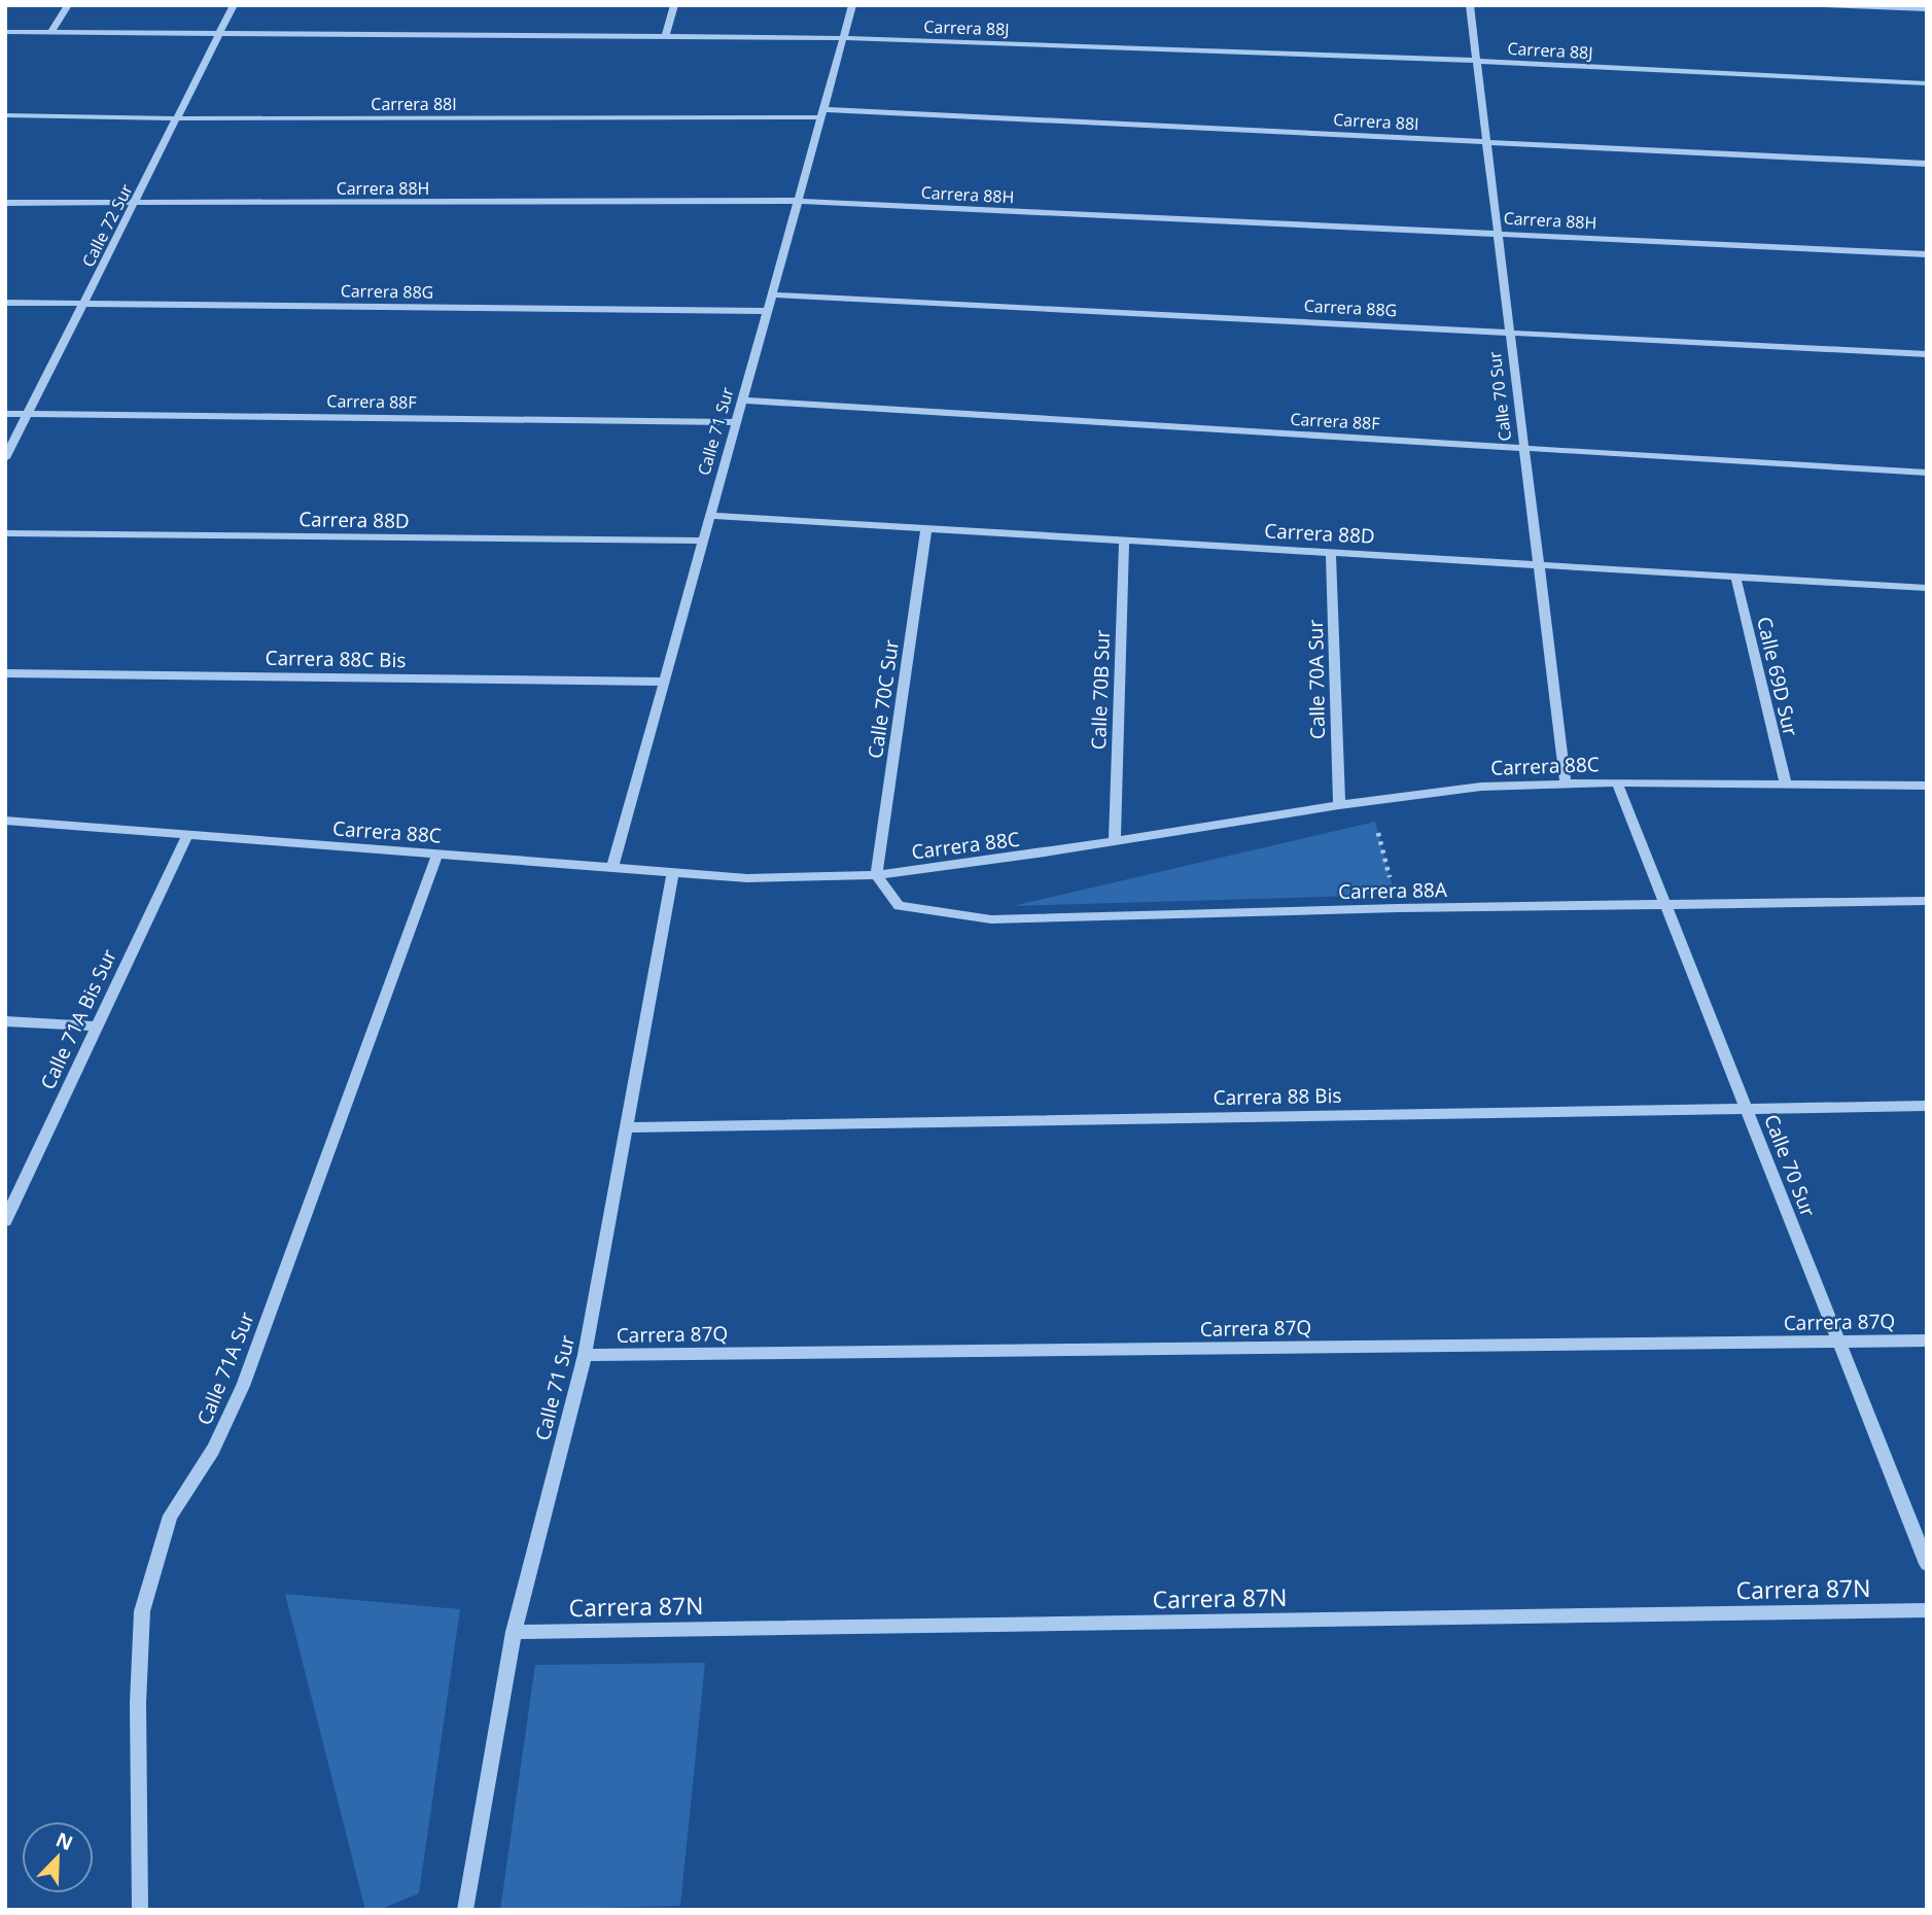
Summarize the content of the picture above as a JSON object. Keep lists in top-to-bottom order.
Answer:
{
  "streets": {
    "street": [
      "Carrera 88J",
      "Carrera 88I",
      "Carrera 88H",
      "Calle 72 Sur",
      "Carrera 88G",
      "Calle 70 Sur",
      "Carrera 88F",
      "Calle 71 Sur",
      "Carrera 88D",
      "Carrera 88C Bis",
      "Calle 69D Sur",
      "Calle 70A Sur",
      "Calle 70B Sur",
      "Calle 70C Sur",
      "Carrera 88C",
      "Carrera 88A",
      "Calle 71A Bis Sur",
      "Carrera 88 Bis",
      "Carrera 87Q",
      "Calle 71A Sur",
      "Carrera 87N"
    ]
  },
  "crossings": [
    ["Carrera 88J", "Calle 72 Sur"],
    ["Carrera 88J", "Calle 70 Sur"],
    ["Carrera 88J", "Calle 71 Sur"],
    ["Carrera 88I", "Calle 72 Sur"],
    ["Carrera 88I", "Calle 70 Sur"],
    ["Carrera 88I", "Calle 71 Sur"],
    ["Carrera 88H", "Calle 72 Sur"],
    ["Carrera 88H", "Calle 70 Sur"],
    ["Carrera 88H", "Calle 71 Sur"],
    ["Calle 72 Sur", "Carrera 88G"],
    ["Calle 72 Sur", "Carrera 88F"],
    ["Carrera 88G", "Calle 70 Sur"],
    ["Carrera 88G", "Calle 71 Sur"],
    ["Calle 70 Sur", "Carrera 88F"],
    ["Calle 70 Sur", "Carrera 88D"],
    ["Calle 70 Sur", "Carrera 88C"],
    ["Calle 70 Sur", "Carrera 88A"],
    ["Calle 70 Sur", "Carrera 88 Bis"],
    ["Calle 70 Sur", "Carrera 87Q"],
    ["Carrera 88F", "Calle 71 Sur"],
    ["Calle 71 Sur", "Carrera 88D"],
    ["Calle 71 Sur", "Carrera 88C Bis"],
    ["Calle 71 Sur", "Carrera 88C"],
    ["Calle 71 Sur", "Carrera 88 Bis"],
    ["Calle 71 Sur", "Carrera 87Q"],
    ["Calle 71 Sur", "Carrera 87N"],
    ["Carrera 88D", "Calle 69D Sur"],
    ["Carrera 88D", "Calle 70A Sur"],
    ["Carrera 88D", "Calle 70B Sur"],
    ["Carrera 88D", "Calle 70C Sur"],
    ["Calle 69D Sur", "Carrera 88C"],
    ["Calle 70A Sur", "Carrera 88C"],
    ["Calle 70B Sur", "Carrera 88C"],
    ["Calle 70C Sur", "Carrera 88C"],
    ["Calle 70C Sur", "Carrera 88A"],
    ["Carrera 88C", "Carrera 88A"],
    ["Carrera 88C", "Calle 71A Bis Sur"],
    ["Carrera 88C", "Calle 71A Sur"]
  ],
  "north": "top right"
}
